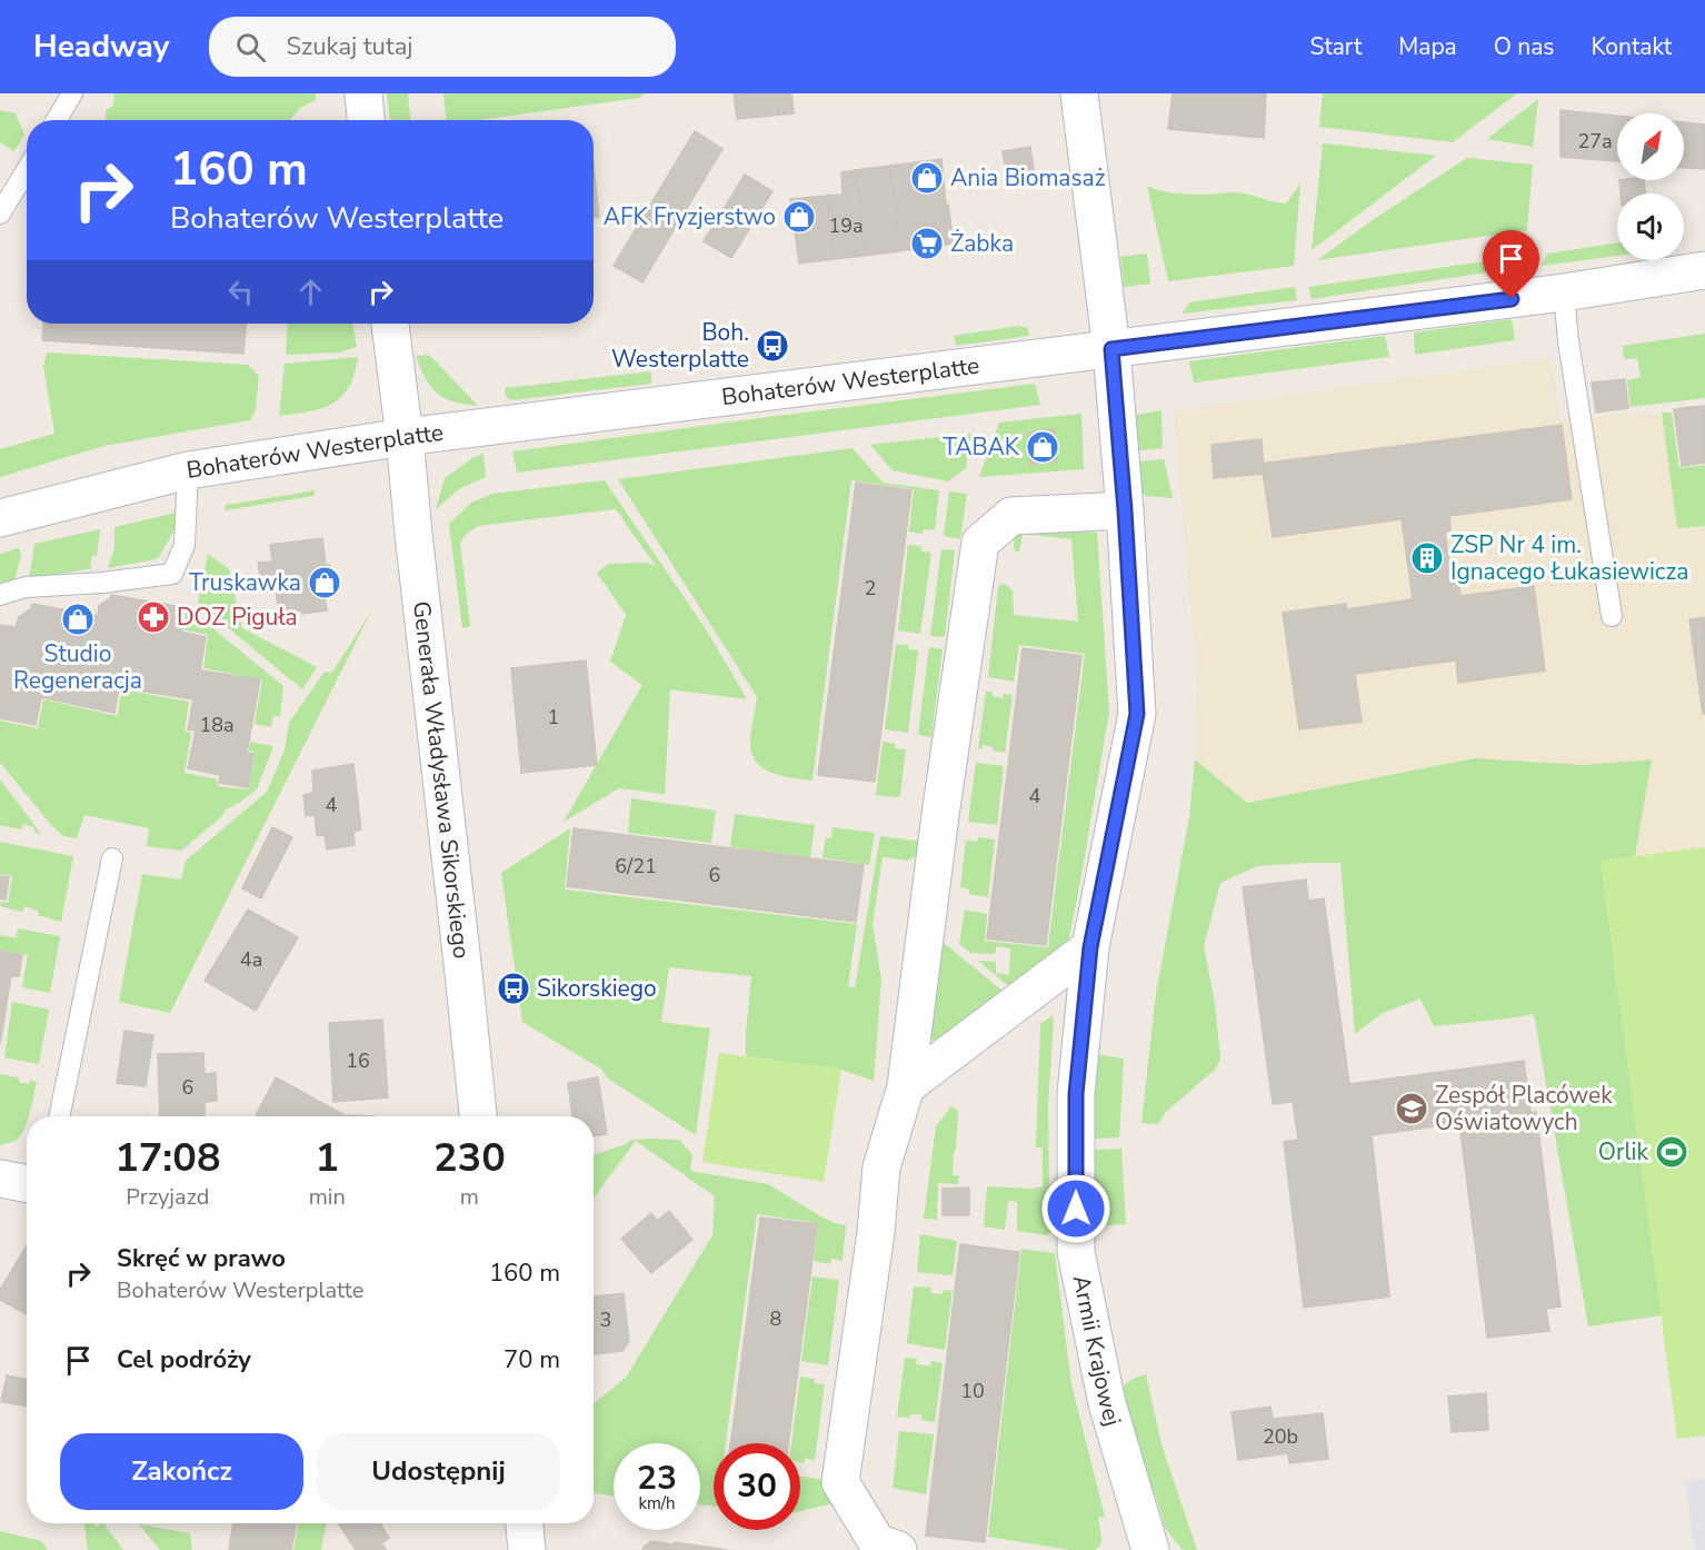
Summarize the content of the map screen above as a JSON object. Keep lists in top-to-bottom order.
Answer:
{
  "streets": {
    "street": ["Bohaterów Westerplatte", "Generała Władysława Sikorskiego", "Armii Krajowej"]
  },
  "crossings": [
    ["Bohaterów Westerplatte", "Generała Władysława Sikorskiego"],
    ["Bohaterów Westerplatte", "Armii Krajowej"]
  ],
  "places": {
    "shop": [
      "Ania Biomasaż",
      "AFK Fryzjerstwo",
      "TABAK",
      "Truskawka",
      "Studio Regeneracja"
    ],
    "supermarket": ["Żabka"],
    "bus stop": ["Boh. Westerplatte", "Sikorskiego"],
    "building": ["ZSP Nr 4 im. Ignacego Łukasiewicza"],
    "pharmacy": ["DOZ Piguła"],
    "school or university": ["Zespół Placówek Oświatowych"],
    "sports": ["Orlik"]
  },
  "house_numbers": [
    "27a",
    "19a",
    "2",
    "1",
    "18a",
    "4",
    "4",
    "6/21",
    "6",
    "4a",
    "16",
    "6",
    "8",
    "3",
    "10",
    "20b"
  ],
  "north": "top right",
  "page": {
    "header": "Headway",
    "search": "Szukaj tutaj",
    "nav": [
      "Start",
      "Mapa",
      "O nas",
      "Kontakt"
    ],
    "turn": ["160 m", "Bohaterów Westerplatte"],
    "eta": [
      "17:08",
      "Przyjazd",
      "1",
      "min",
      "230",
      "m"
    ],
    "list": [
      {
        "name": "Skręć w prawo",
        "note": "Bohaterów Westerplatte",
        "value": "160 m"
      },
      {
        "name": "Cel podróży",
        "value": "70 m"
      }
    ],
    "buttons": ["Zakończ", "Udostępnij"],
    "speed": "23 km/h",
    "limit": "30"
  }
}
